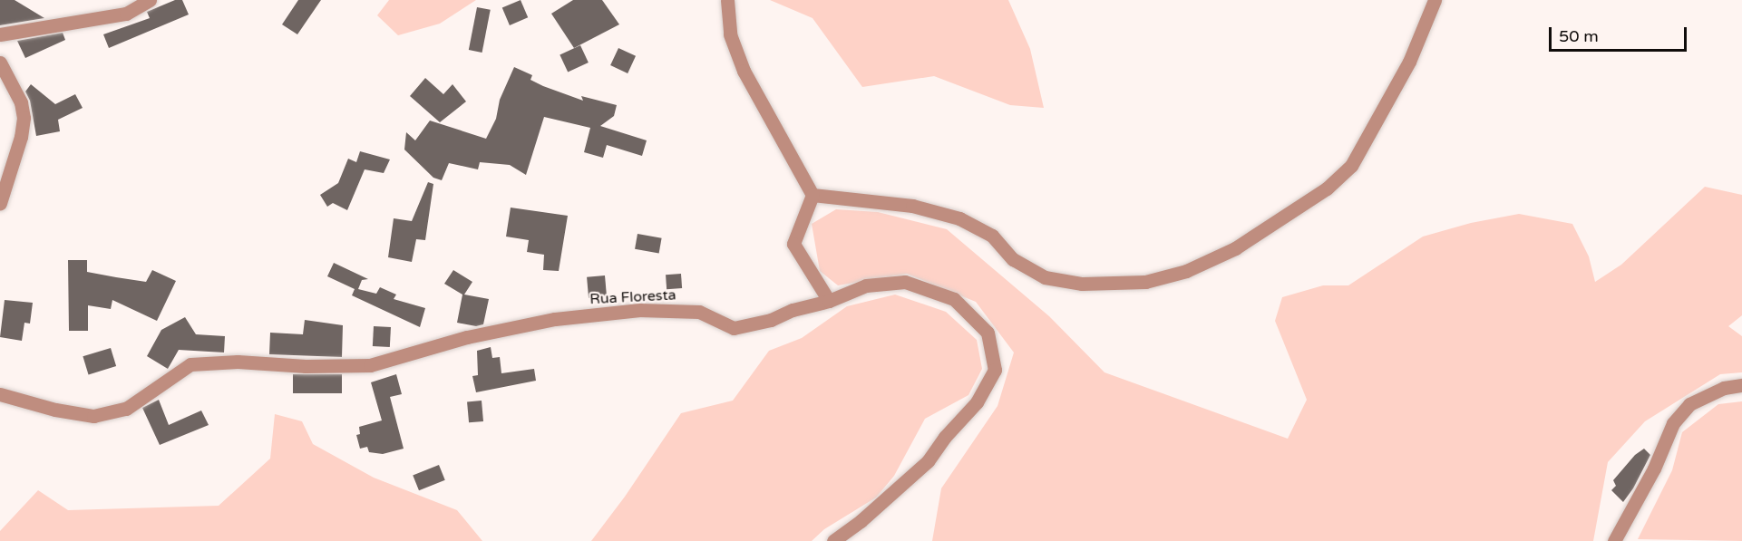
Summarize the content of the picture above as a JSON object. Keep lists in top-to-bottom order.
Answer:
{
  "streets": {
    "street": ["Rua Floresta"]
  },
  "scale_bar": "50 m"
}
